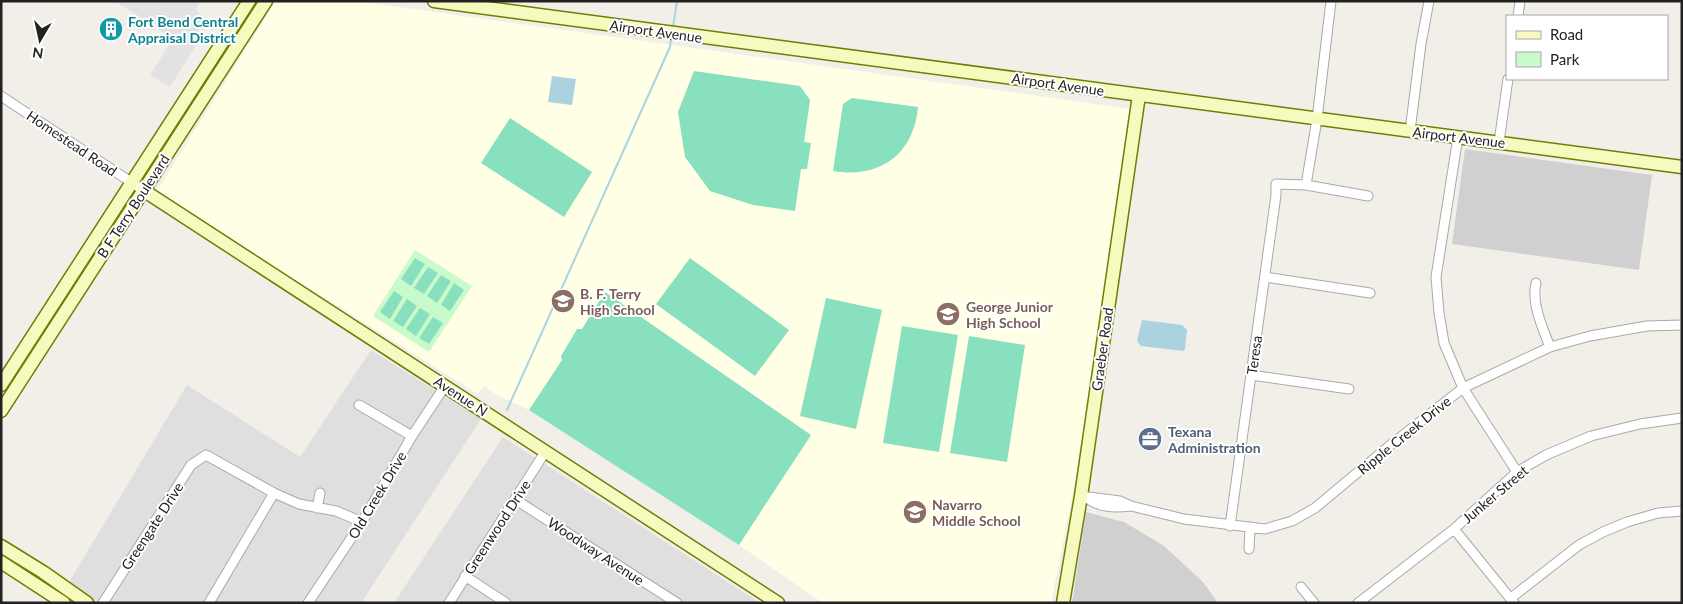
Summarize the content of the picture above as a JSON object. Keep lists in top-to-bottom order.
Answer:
{
  "streets": {
    "street": [
      "Airport Avenue",
      "Homestead Road",
      "B F Terry Boulevard",
      "Graeber Road",
      "Teresa",
      "Avenue N",
      "Ripple Creek Drive",
      "Junker Street",
      "Old Creek Drive",
      "Greengate Drive",
      "Greenwood Drive",
      "Woodway Avenue"
    ]
  },
  "crossings": [
    ["Airport Avenue", "Graeber Road"],
    ["Homestead Road", "B F Terry Boulevard"],
    ["Homestead Road", "Avenue N"],
    ["B F Terry Boulevard", "Avenue N"],
    ["Graeber Road", "Ripple Creek Drive"],
    ["Teresa", "Ripple Creek Drive"],
    ["Avenue N", "Old Creek Drive"],
    ["Avenue N", "Greenwood Drive"],
    ["Greenwood Drive", "Woodway Avenue"]
  ],
  "places": {
    "building": ["Fort Bend Central Appraisal District"],
    "school or university": ["B. F. Terry High School", "George Junior High School", "Navarro Middle School"],
    "office": ["Texana Administration"]
  },
  "legend": ["Road", "Park"],
  "north": "bottom"
}
